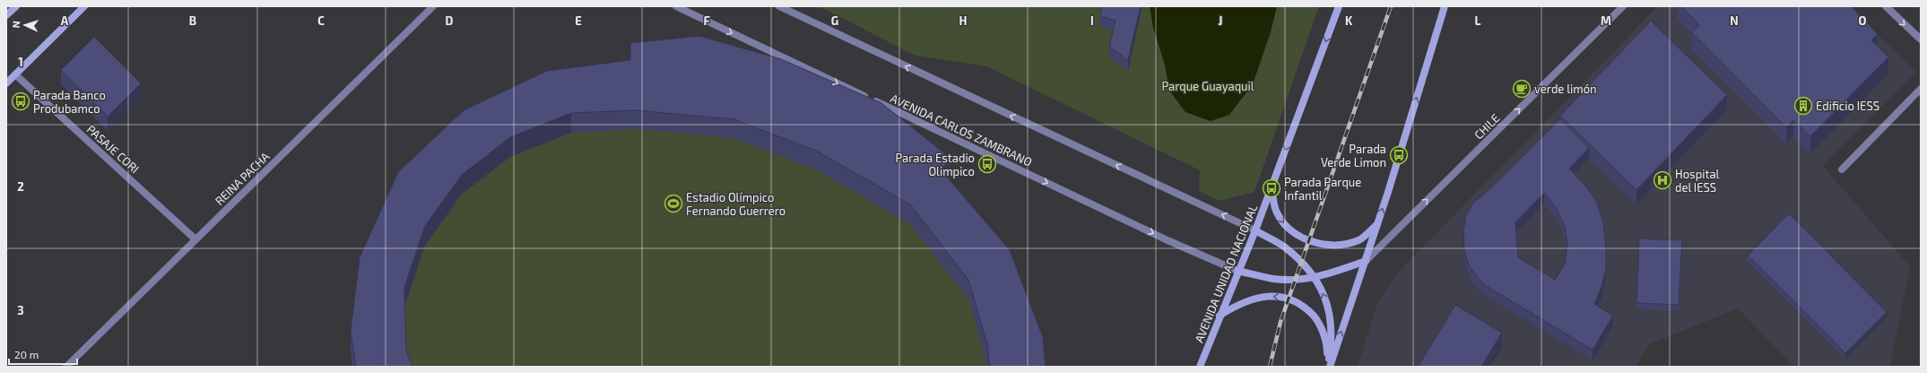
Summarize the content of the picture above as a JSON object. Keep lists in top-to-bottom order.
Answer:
{
  "streets": {
    "street": [
      "CHILE",
      "AVENIDA CARLOS ZAMBRANO",
      "PASAJE CORI",
      "REINA PACHA",
      "AVENIDA UNIDAD NACIONAL"
    ]
  },
  "crossings": [
    ["AVENIDA CARLOS ZAMBRANO", "AVENIDA UNIDAD NACIONAL"],
    ["PASAJE CORI", "REINA PACHA"]
  ],
  "one_way": ["CHILE", "AVENIDA UNIDAD NACIONAL"],
  "parks": ["Parque Guayaquil"],
  "places": {
    "cafe": ["verde limón"],
    "bus stop": [
      "Parada Banco Produbamco",
      "Parada Verde Limon",
      "Parada Estadio Olimpico",
      "Parada Parque Infantil"
    ],
    "building": ["Edificio IESS"],
    "hospital": ["Hospital del IESS"],
    "sports": ["Estadio Olímpico Fernando Guerrero"]
  },
  "scale_bar": "20 m",
  "north": "left",
  "grid": {
    "columns": [
      "A",
      "B",
      "C",
      "D",
      "E",
      "F",
      "G",
      "H",
      "I",
      "J",
      "K",
      "L",
      "M",
      "N",
      "O"
    ],
    "rows": ["1", "2", "3"]
  }
}
